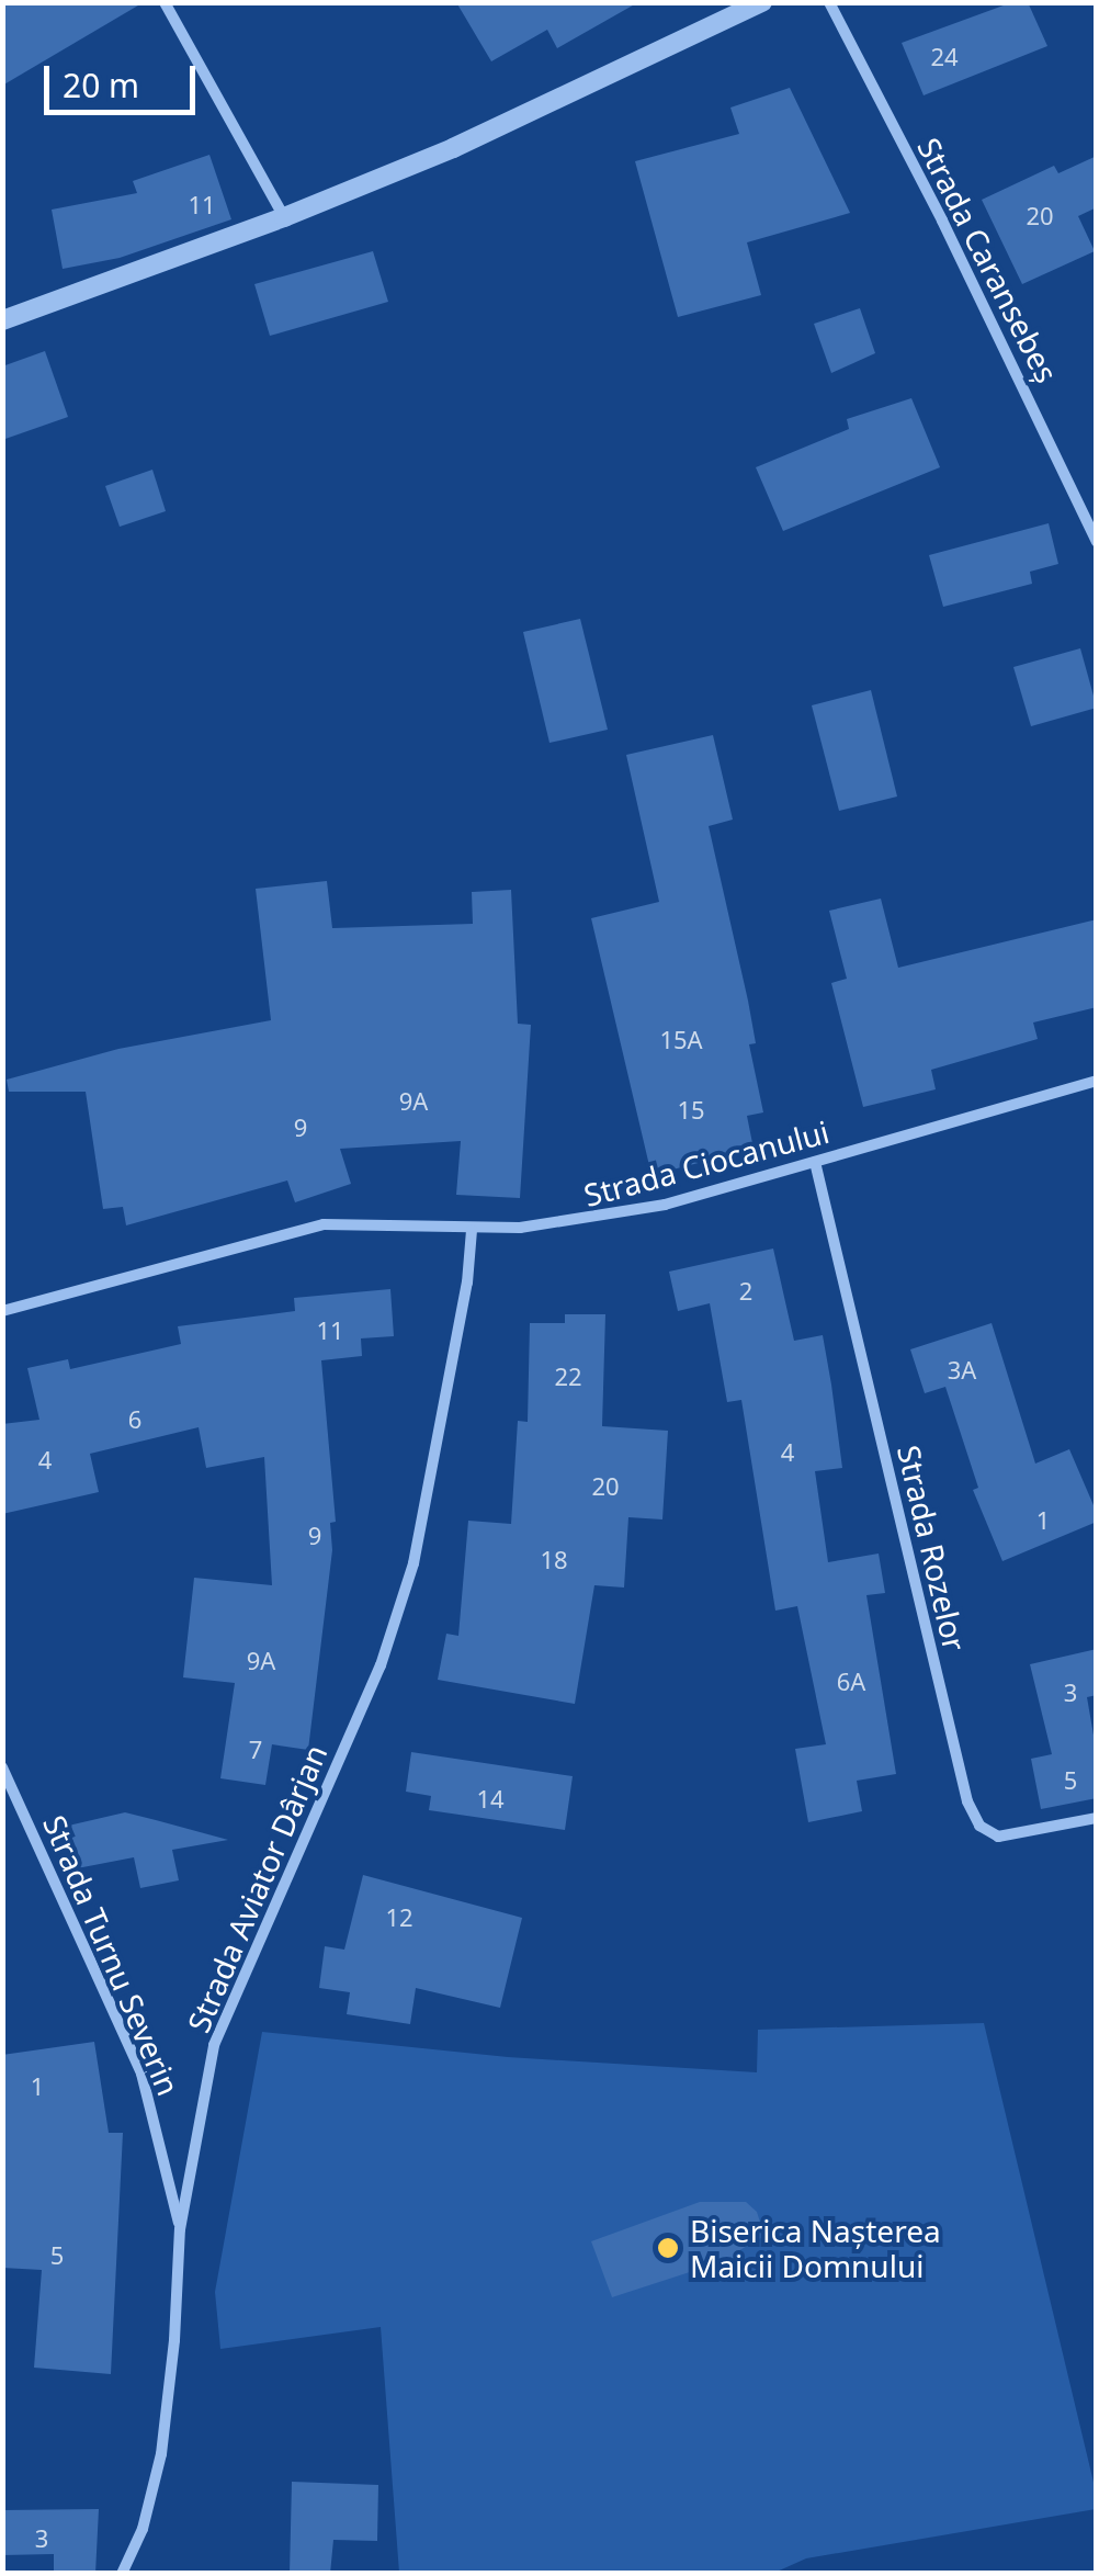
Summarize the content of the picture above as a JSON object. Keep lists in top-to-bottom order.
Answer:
{
  "streets": {
    "street": [
      "Strada Caransebeș",
      "Strada Ciocanului",
      "Strada Rozelor",
      "Strada Aviator Dârjan",
      "Strada Turnu Severin"
    ]
  },
  "crossings": [
    ["Strada Ciocanului", "Strada Rozelor"],
    ["Strada Ciocanului", "Strada Aviator Dârjan"],
    ["Strada Aviator Dârjan", "Strada Turnu Severin"]
  ],
  "places": ["Biserica Nașterea Maicii Domnului"],
  "house_numbers": [
    "24",
    "11",
    "20",
    "15A",
    "9A",
    "15",
    "9",
    "2",
    "11",
    "3A",
    "22",
    "6",
    "4",
    "4",
    "20",
    "1",
    "9",
    "18",
    "9A",
    "6A",
    "3",
    "7",
    "5",
    "14",
    "12",
    "1",
    "5",
    "3"
  ],
  "scale_bar": "20 m"
}
